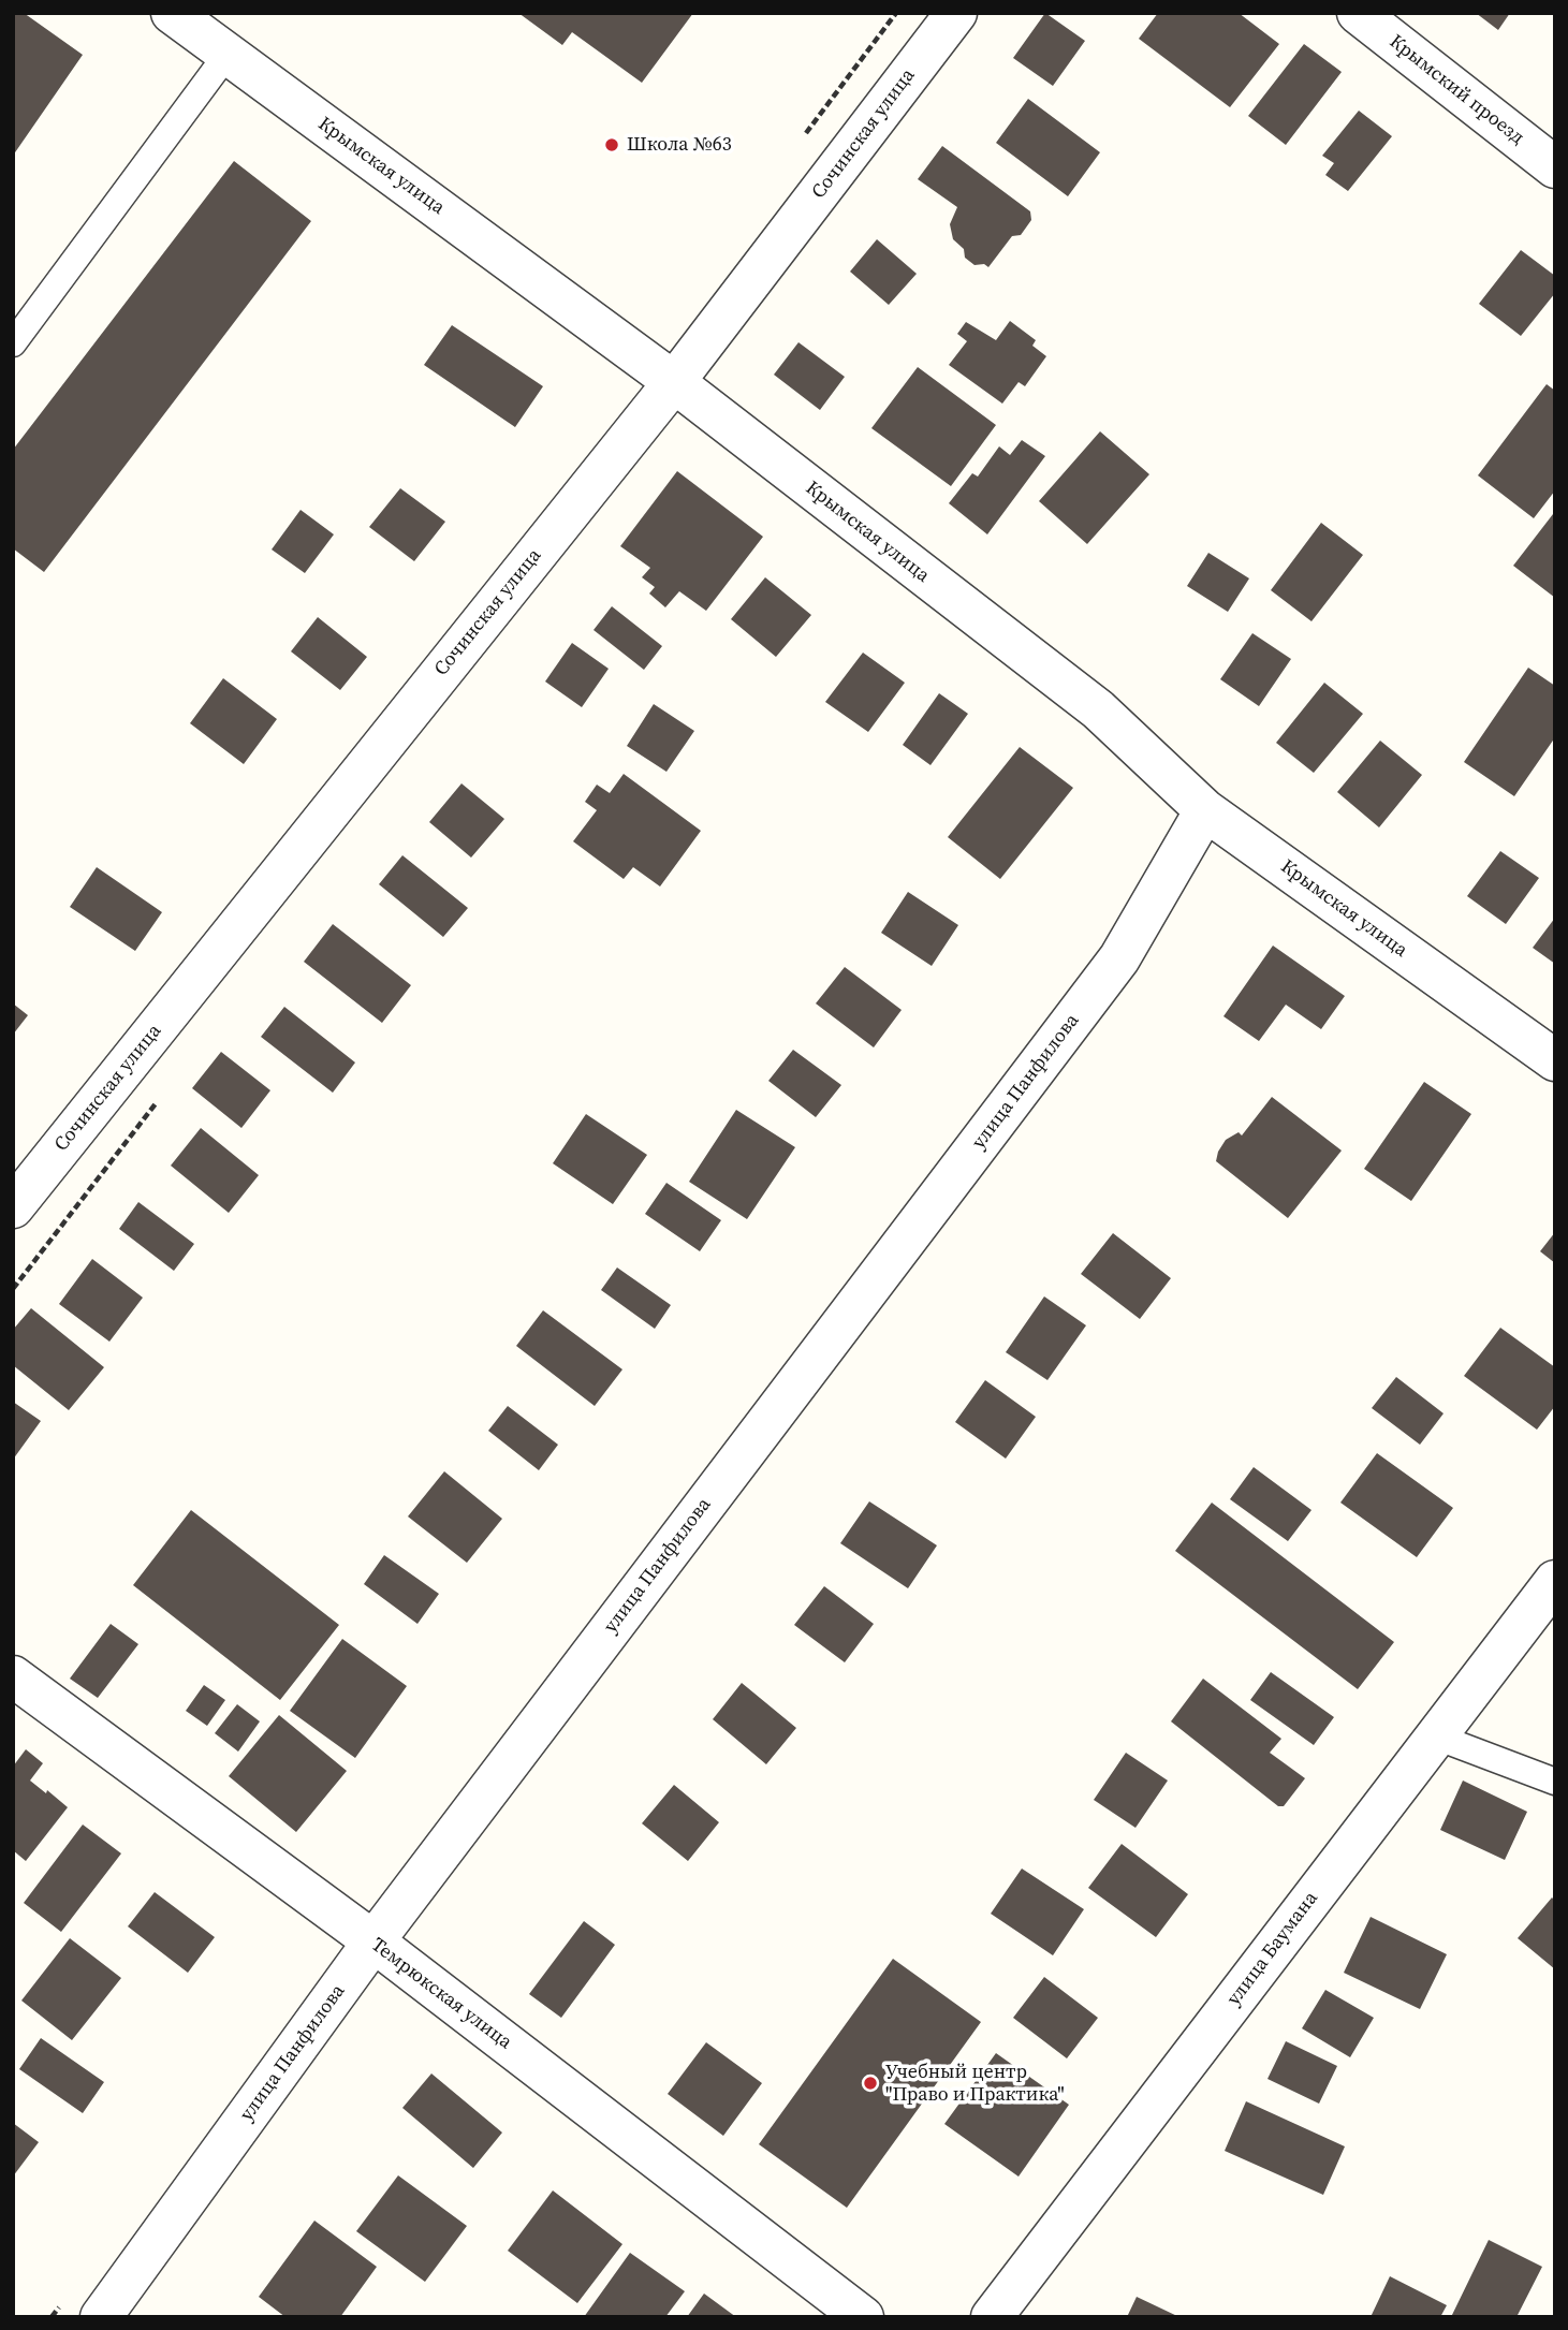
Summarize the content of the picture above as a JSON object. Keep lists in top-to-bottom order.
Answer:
{
  "streets": {
    "street": [
      "Крымский проезд",
      "Сочинская улица",
      "Крымская улица",
      "улица Панфилова",
      "улица Баумана",
      "Темрюкская улица"
    ]
  },
  "crossings": [
    ["Сочинская улица", "Крымская улица"],
    ["Крымская улица", "улица Панфилова"],
    ["улица Панфилова", "Темрюкская улица"]
  ],
  "places": ["Школа №63", "Учебный центр \"Право и Практика\""]
}
